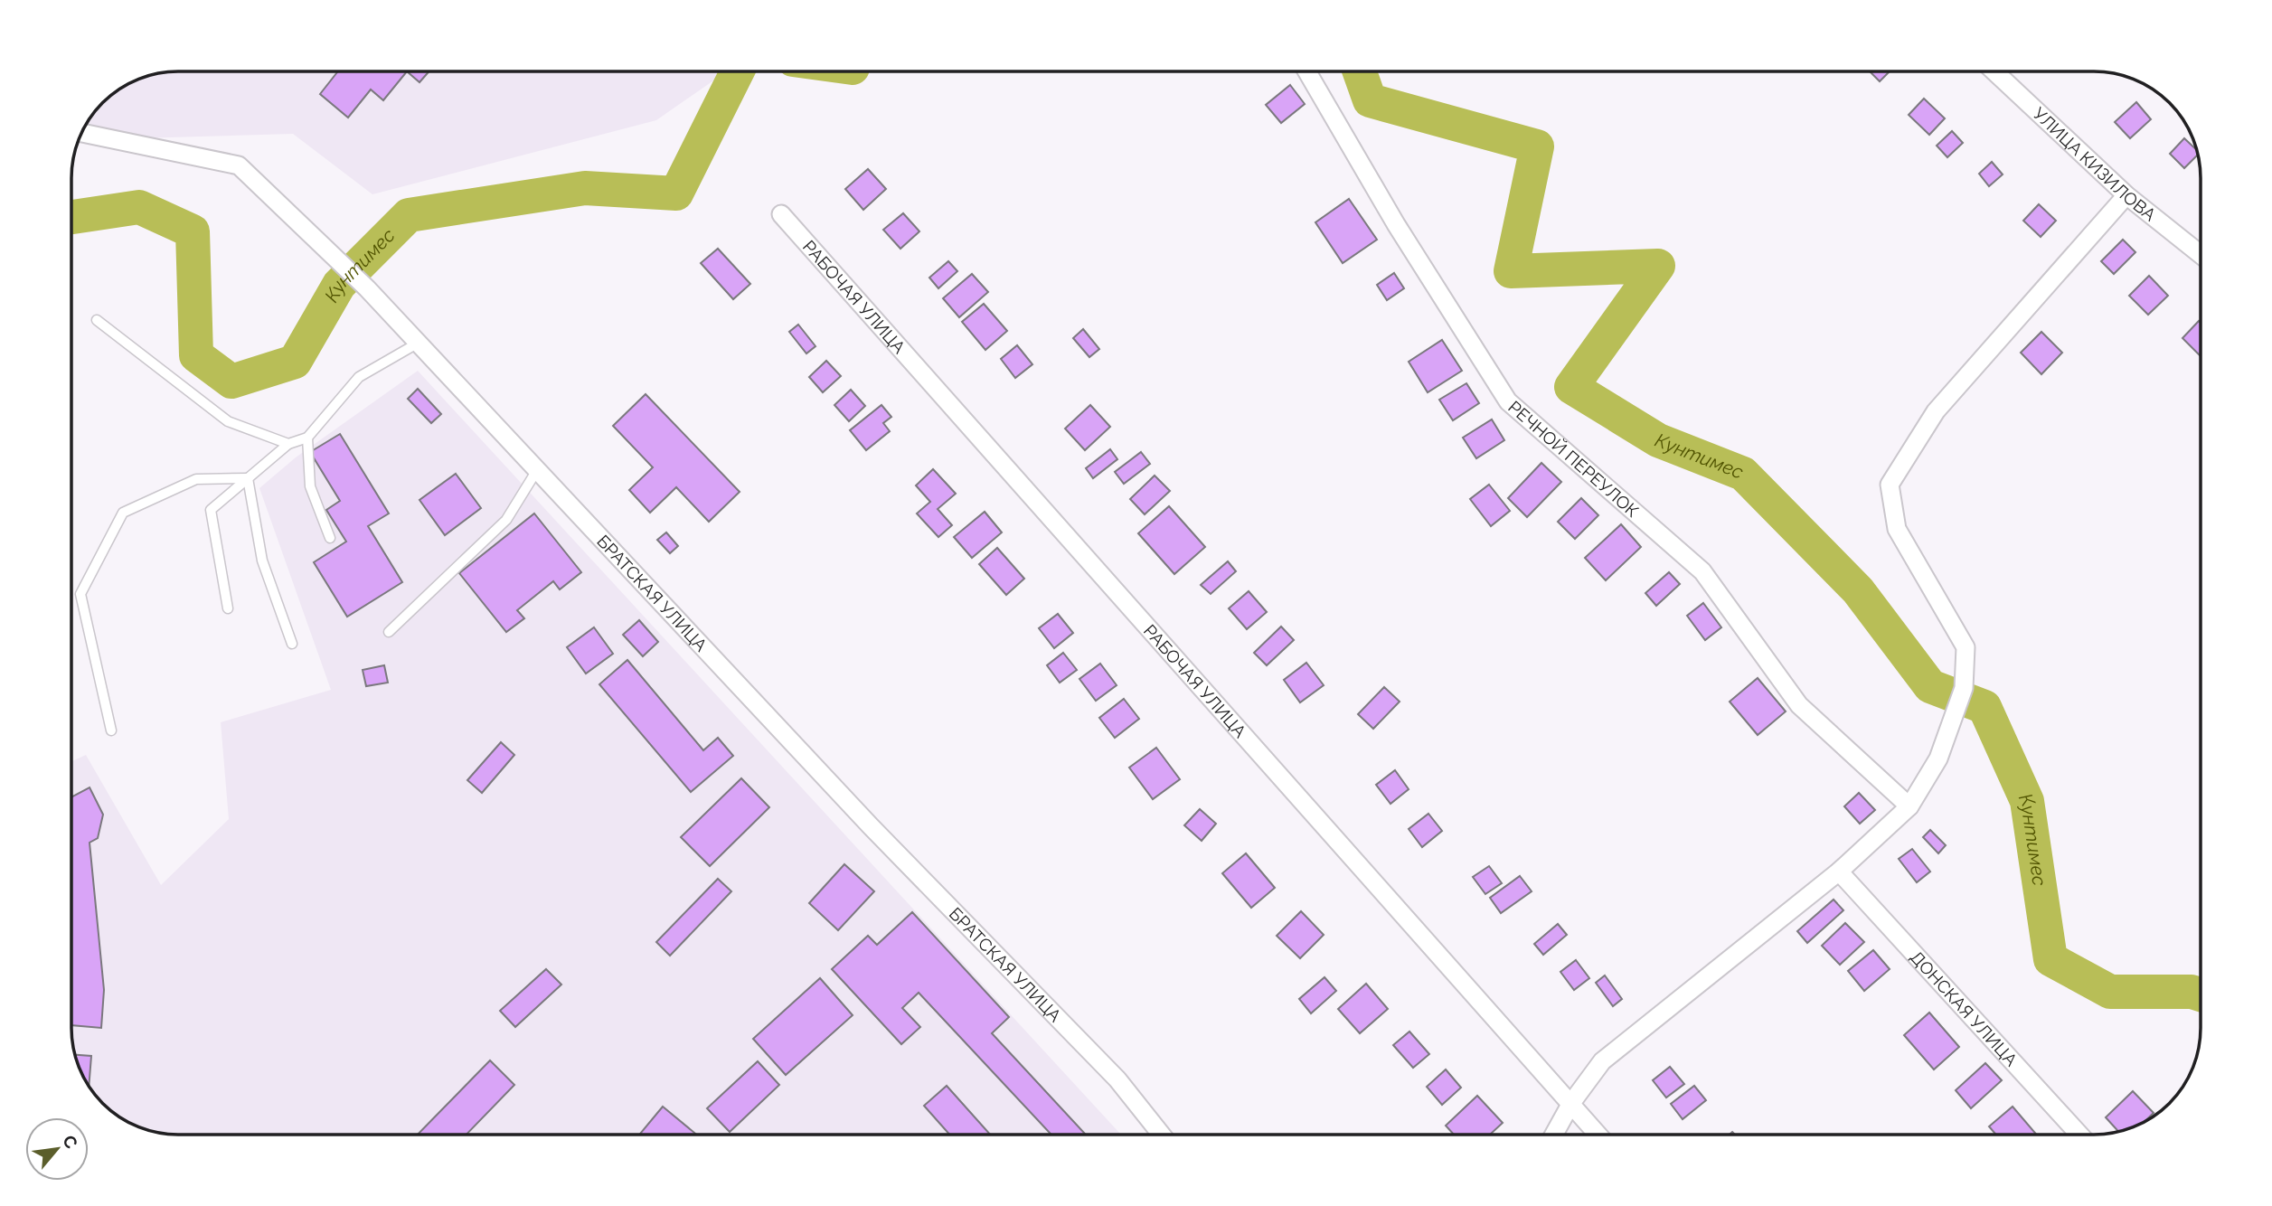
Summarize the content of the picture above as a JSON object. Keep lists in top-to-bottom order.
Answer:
{
  "streets": {
    "street": [
      "УЛИЦА КИЗИЛОВА",
      "РАБОЧАЯ УЛИЦА",
      "РЕЧНОЙ ПЕРЕУЛОК",
      "БРАТСКАЯ УЛИЦА",
      "ДОНСКАЯ УЛИЦА"
    ]
  },
  "water": ["Кунтимес"],
  "north": "top right"
}
